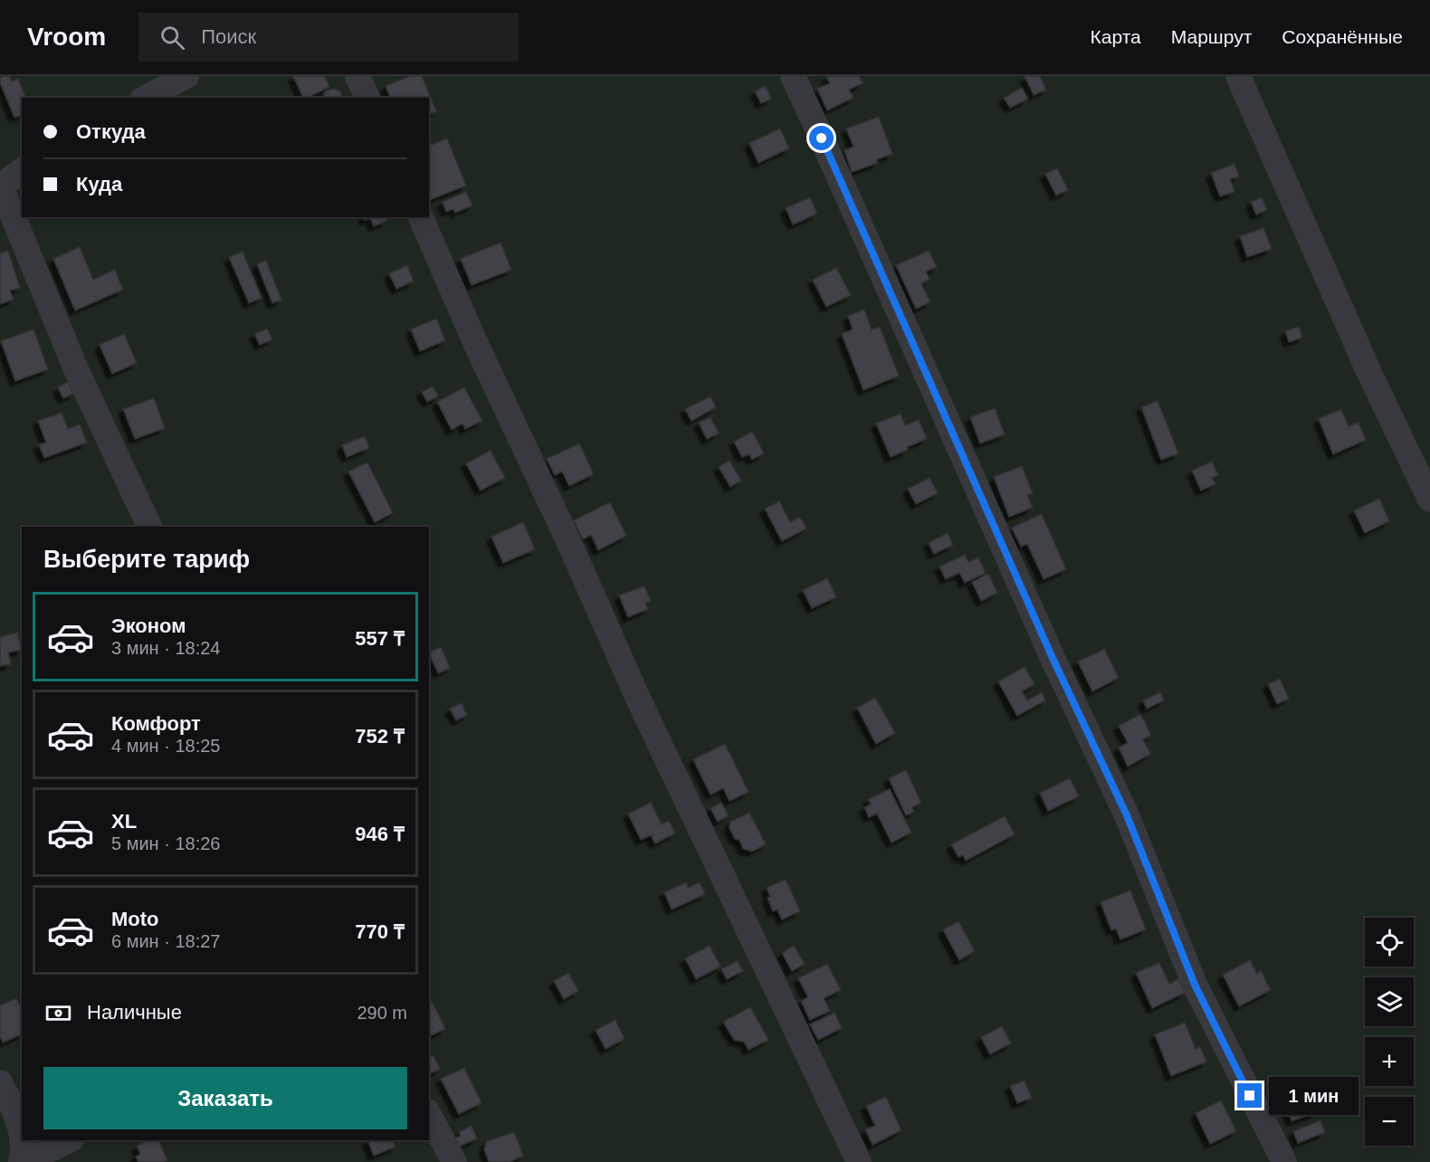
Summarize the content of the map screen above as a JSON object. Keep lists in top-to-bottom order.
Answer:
{
  "page": {
    "header": "Vroom",
    "search": "Поиск",
    "nav": ["Карта", "Маршрут", "Сохранённые"],
    "banner": ["Откуда", "Куда"],
    "heading": "Выберите тариф",
    "list": [
      {
        "name": "Эконом",
        "note": "3 мин · 18:24",
        "value": "557 ₸"
      },
      {
        "name": "Комфорт",
        "note": "4 мин · 18:25",
        "value": "752 ₸"
      },
      {
        "name": "XL",
        "note": "5 мин · 18:26",
        "value": "946 ₸"
      },
      {
        "name": "Moto",
        "note": "6 мин · 18:27",
        "value": "770 ₸"
      }
    ],
    "map_buttons": ["+", "−"],
    "pay": ["Наличные", "290 m"],
    "buttons": "Заказать",
    "bubble": "1 мин"
  }
}
